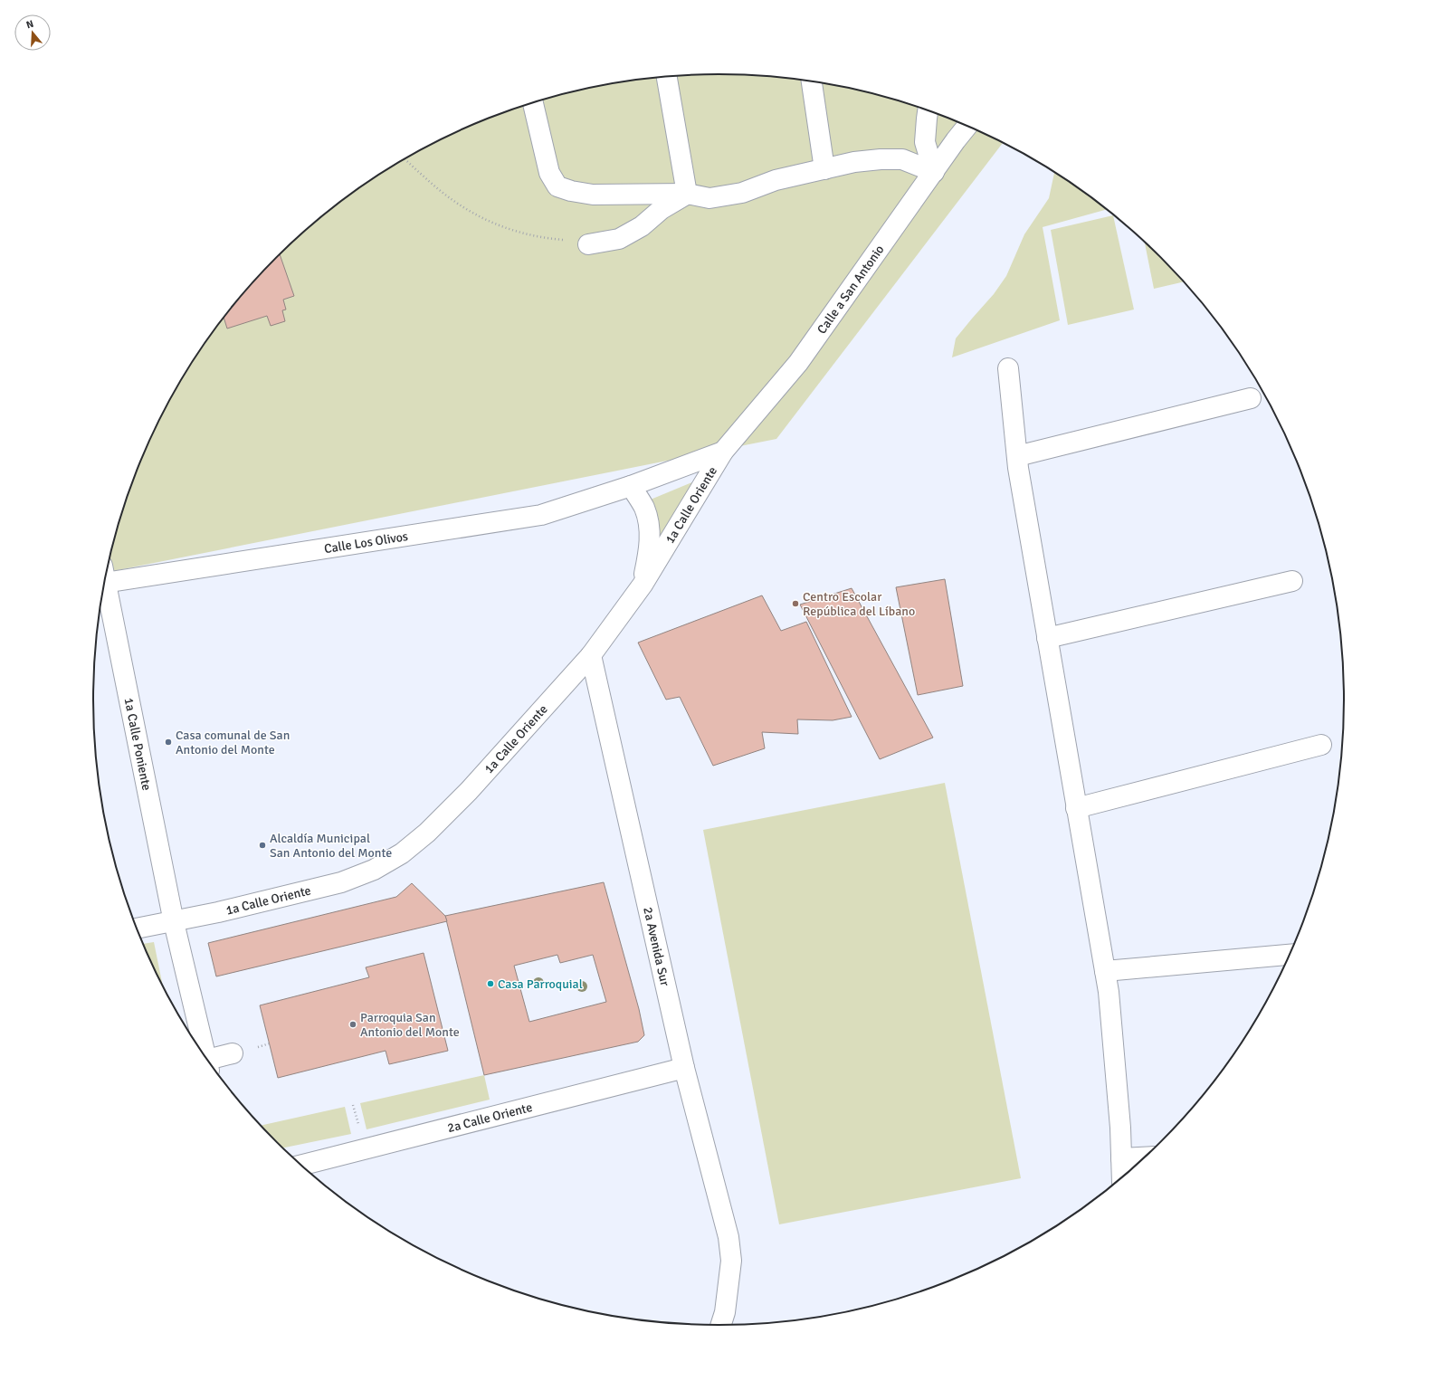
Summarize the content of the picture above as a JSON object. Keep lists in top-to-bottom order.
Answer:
{
  "streets": {
    "street": [
      "Calle a San Antonio",
      "1a Calle Oriente",
      "Calle Los Olivos",
      "1a Calle Poniente",
      "2a Avenida Sur",
      "2a Calle Oriente"
    ]
  },
  "crossings": [
    ["Calle a San Antonio", "1a Calle Oriente"],
    ["Calle a San Antonio", "Calle Los Olivos"],
    ["1a Calle Oriente", "Calle Los Olivos"],
    ["1a Calle Oriente", "1a Calle Poniente"],
    ["1a Calle Oriente", "2a Avenida Sur"],
    ["2a Avenida Sur", "2a Calle Oriente"]
  ],
  "places": [
    "Centro Escolar República del Líbano",
    "Casa comunal de San Antonio del Monte",
    "Alcaldía Municipal San Antonio del Monte",
    "Casa Parroquial",
    "Parroquia San Antonio del Monte"
  ],
  "north": "top"
}
